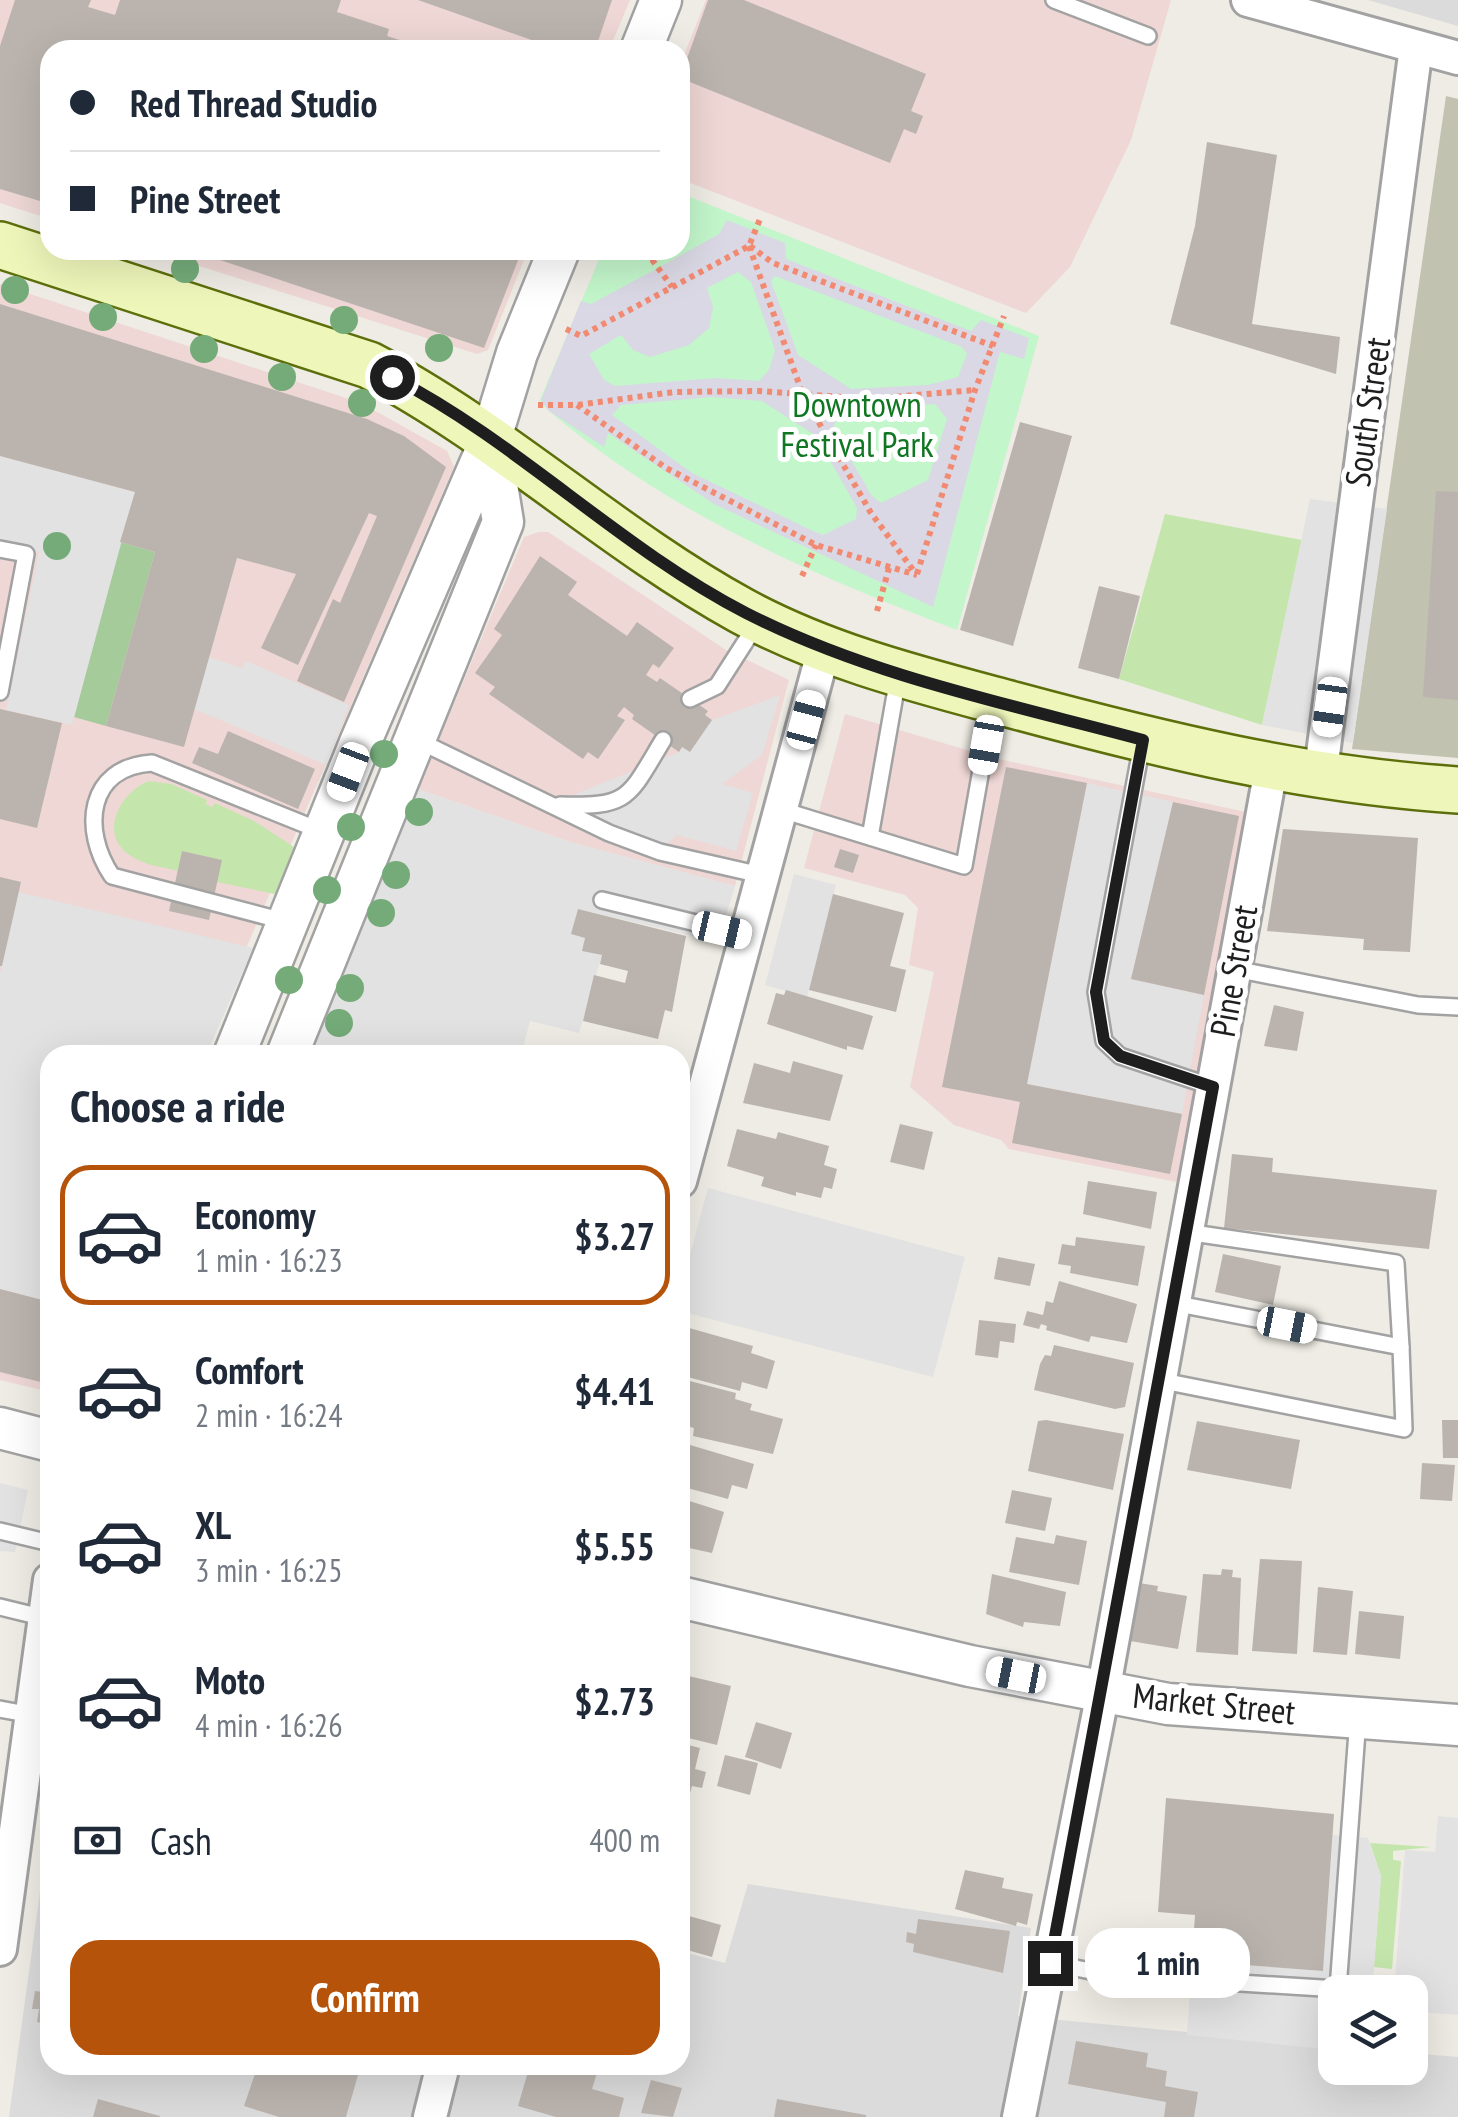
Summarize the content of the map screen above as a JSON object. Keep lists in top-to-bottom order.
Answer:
{
  "streets": {
    "street": ["South Street", "Pine Street", "Market Street"]
  },
  "crossings": [
    ["Pine Street", "Market Street"]
  ],
  "parks": ["Downtown Festival Park"],
  "page": {
    "banner": ["Red Thread Studio", "Pine Street"],
    "heading": "Choose a ride",
    "list": [
      {
        "name": "Economy",
        "note": "1 min · 16:23",
        "value": "$3.27"
      },
      {
        "name": "Comfort",
        "note": "2 min · 16:24",
        "value": "$4.41"
      },
      {
        "name": "XL",
        "note": "3 min · 16:25",
        "value": "$5.55"
      },
      {
        "name": "Moto",
        "note": "4 min · 16:26",
        "value": "$2.73"
      }
    ],
    "pay": ["Cash", "400 m"],
    "buttons": "Confirm",
    "bubble": "1 min"
  }
}
